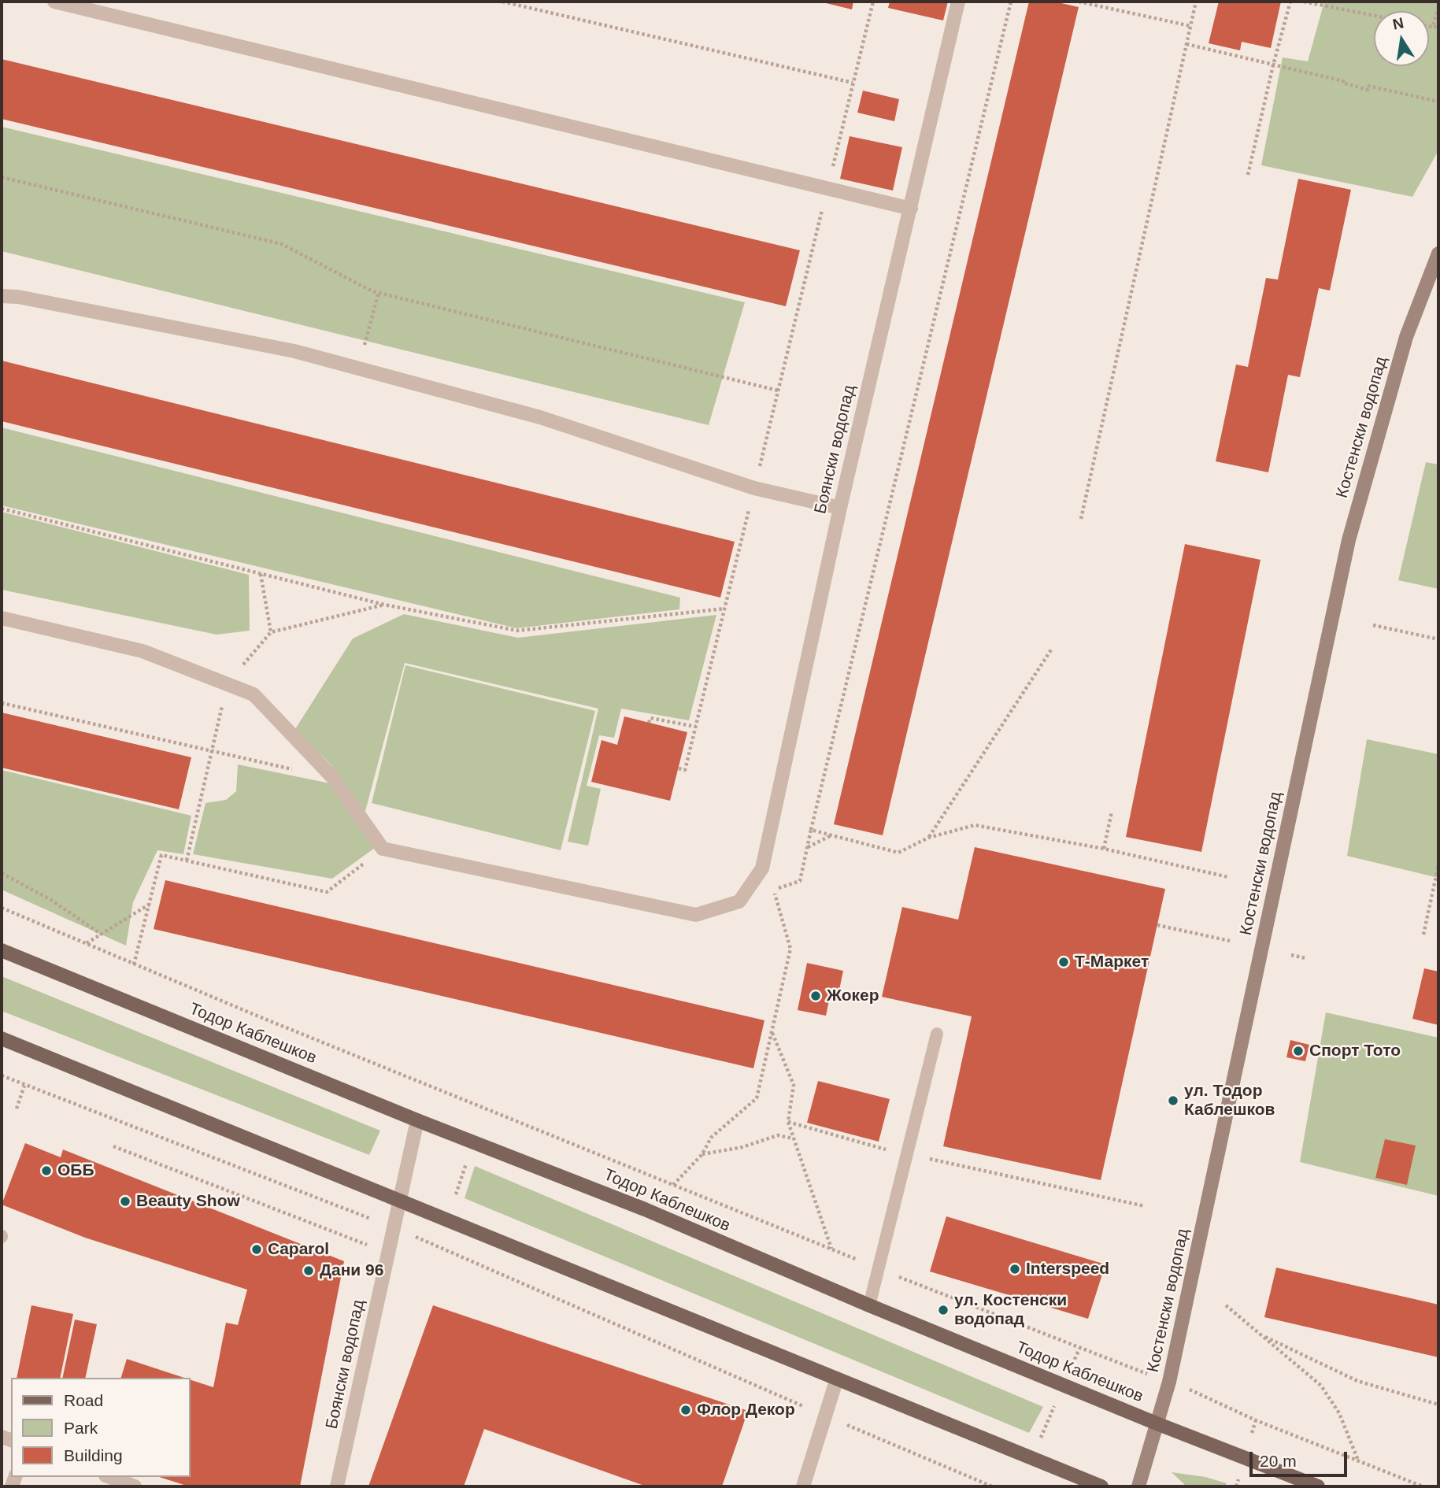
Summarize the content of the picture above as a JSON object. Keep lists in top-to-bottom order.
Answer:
{
  "streets": {
    "main road": ["Тодор Каблешков"],
    "street": ["Костенски водопад", "Боянски водопад"]
  },
  "crossings": [
    ["Костенски водопад", "Тодор Каблешков"],
    ["Боянски водопад", "Тодор Каблешков"]
  ],
  "places": [
    "Т-Маркет",
    "Жокер",
    "Спорт Тото",
    "ул. Тодор Каблешков",
    "ОББ",
    "Beauty Show",
    "Caparol",
    "Interspeed",
    "Дани 96",
    "ул. Костенски водопад",
    "Флор Декор"
  ],
  "legend": ["Road", "Park", "Building"],
  "scale_bar": "20 m",
  "north": "top"
}
